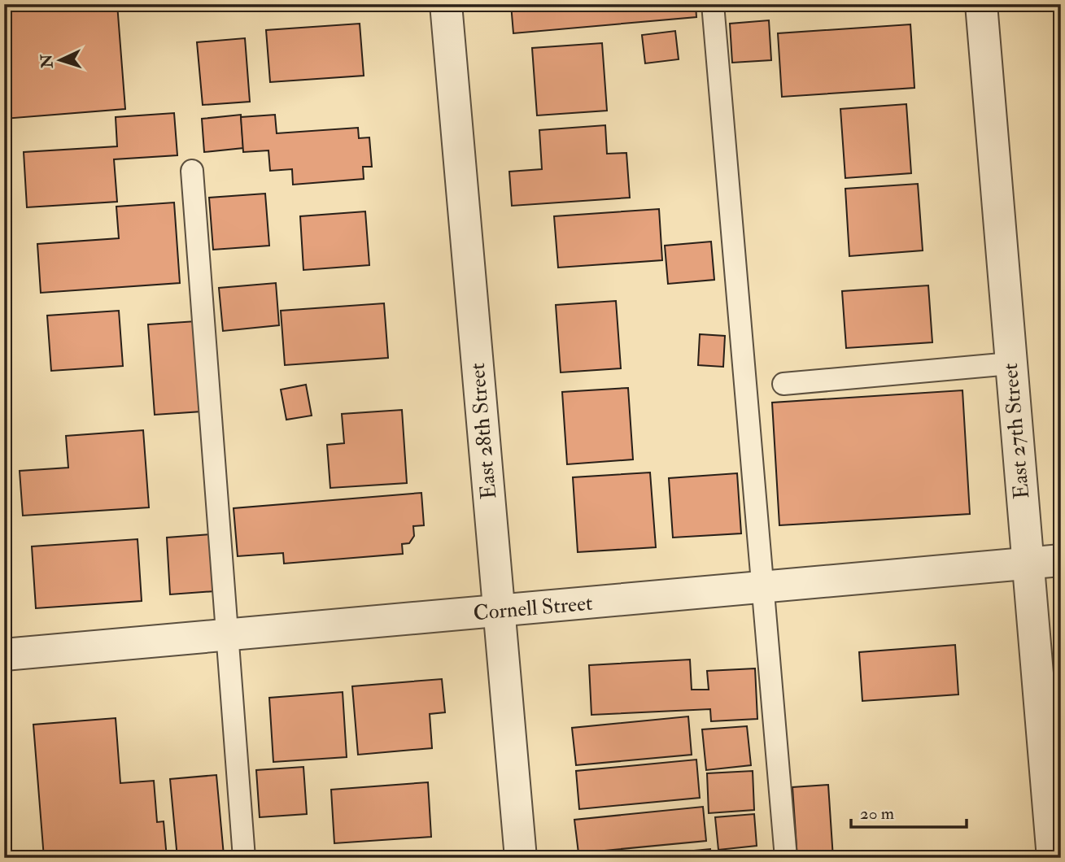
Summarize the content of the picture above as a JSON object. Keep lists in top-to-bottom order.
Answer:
{
  "streets": {
    "street": ["East 28th Street", "East 27th Street", "Cornell Street"]
  },
  "crossings": [
    ["East 28th Street", "Cornell Street"],
    ["East 27th Street", "Cornell Street"]
  ],
  "scale_bar": "20 m",
  "north": "left"
}
